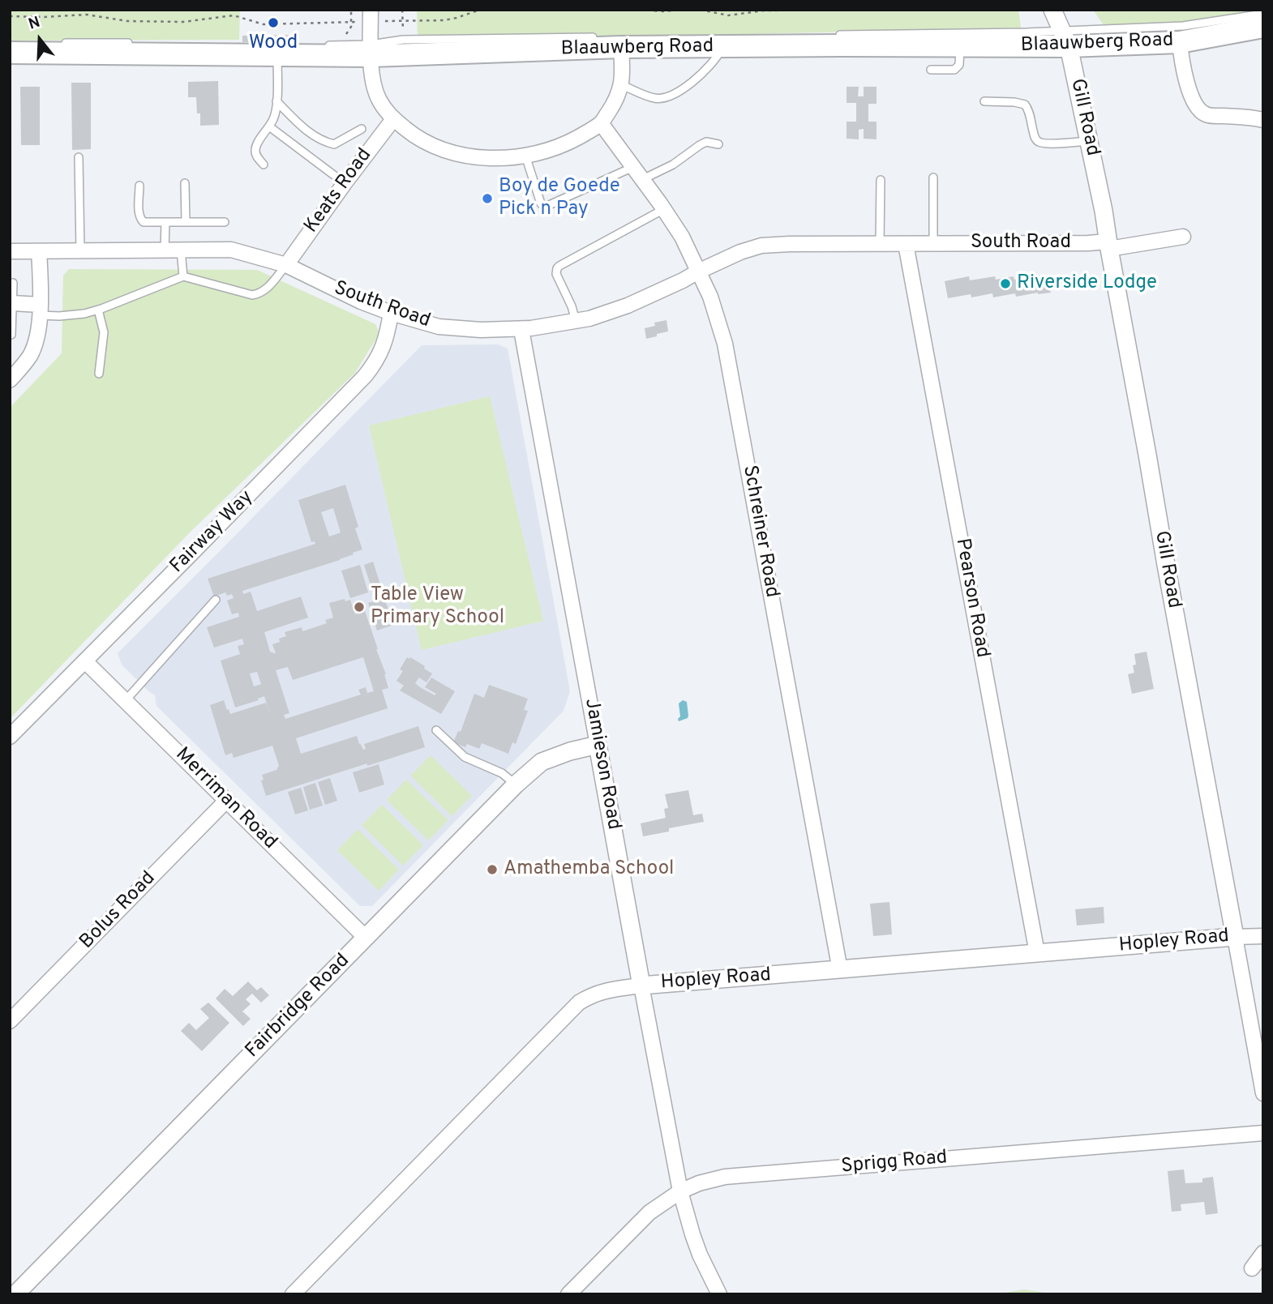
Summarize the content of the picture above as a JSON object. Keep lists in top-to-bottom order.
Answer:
{
  "streets": {
    "main road": ["Blaauwberg Road"],
    "street": [
      "Gill Road",
      "Keats Road",
      "South Road",
      "Schreiner Road",
      "Fairway Way",
      "Pearson Road",
      "Jamieson Road",
      "Merriman Road",
      "Bolus Road",
      "Hopley Road",
      "Fairbridge Road",
      "Sprigg Road"
    ]
  },
  "crossings": [
    ["Blaauwberg Road", "Gill Road"],
    ["Gill Road", "South Road"],
    ["Gill Road", "Hopley Road"],
    ["Keats Road", "South Road"],
    ["South Road", "Schreiner Road"],
    ["South Road", "Fairway Way"],
    ["South Road", "Pearson Road"],
    ["South Road", "Jamieson Road"],
    ["Schreiner Road", "Hopley Road"],
    ["Fairway Way", "Merriman Road"],
    ["Pearson Road", "Hopley Road"],
    ["Jamieson Road", "Hopley Road"],
    ["Jamieson Road", "Fairbridge Road"],
    ["Jamieson Road", "Sprigg Road"],
    ["Merriman Road", "Bolus Road"],
    ["Merriman Road", "Fairbridge Road"]
  ],
  "places": [
    "Wood",
    "Boy de Goede Pick n Pay",
    "Riverside Lodge",
    "Table View Primary School",
    "Amathemba School"
  ],
  "north": "top"
}
